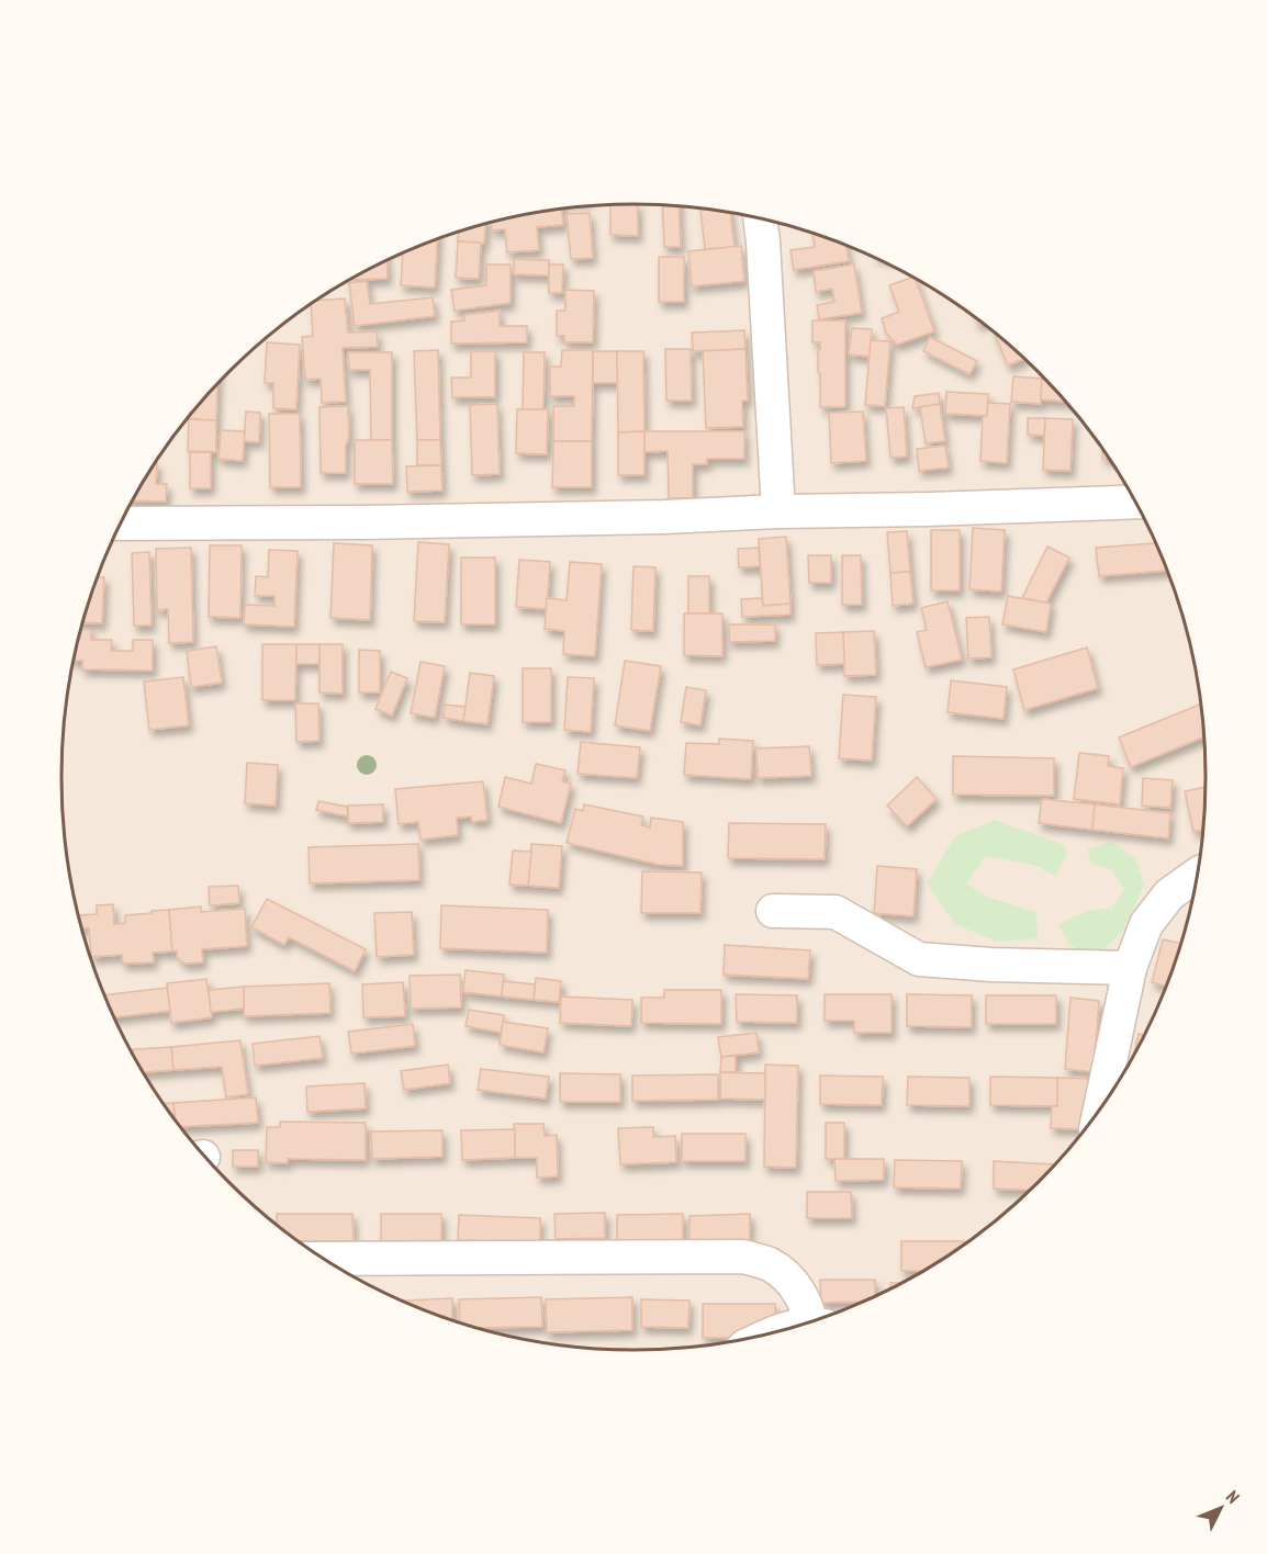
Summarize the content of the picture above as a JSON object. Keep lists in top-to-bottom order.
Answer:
{
  "north": "top right"
}
